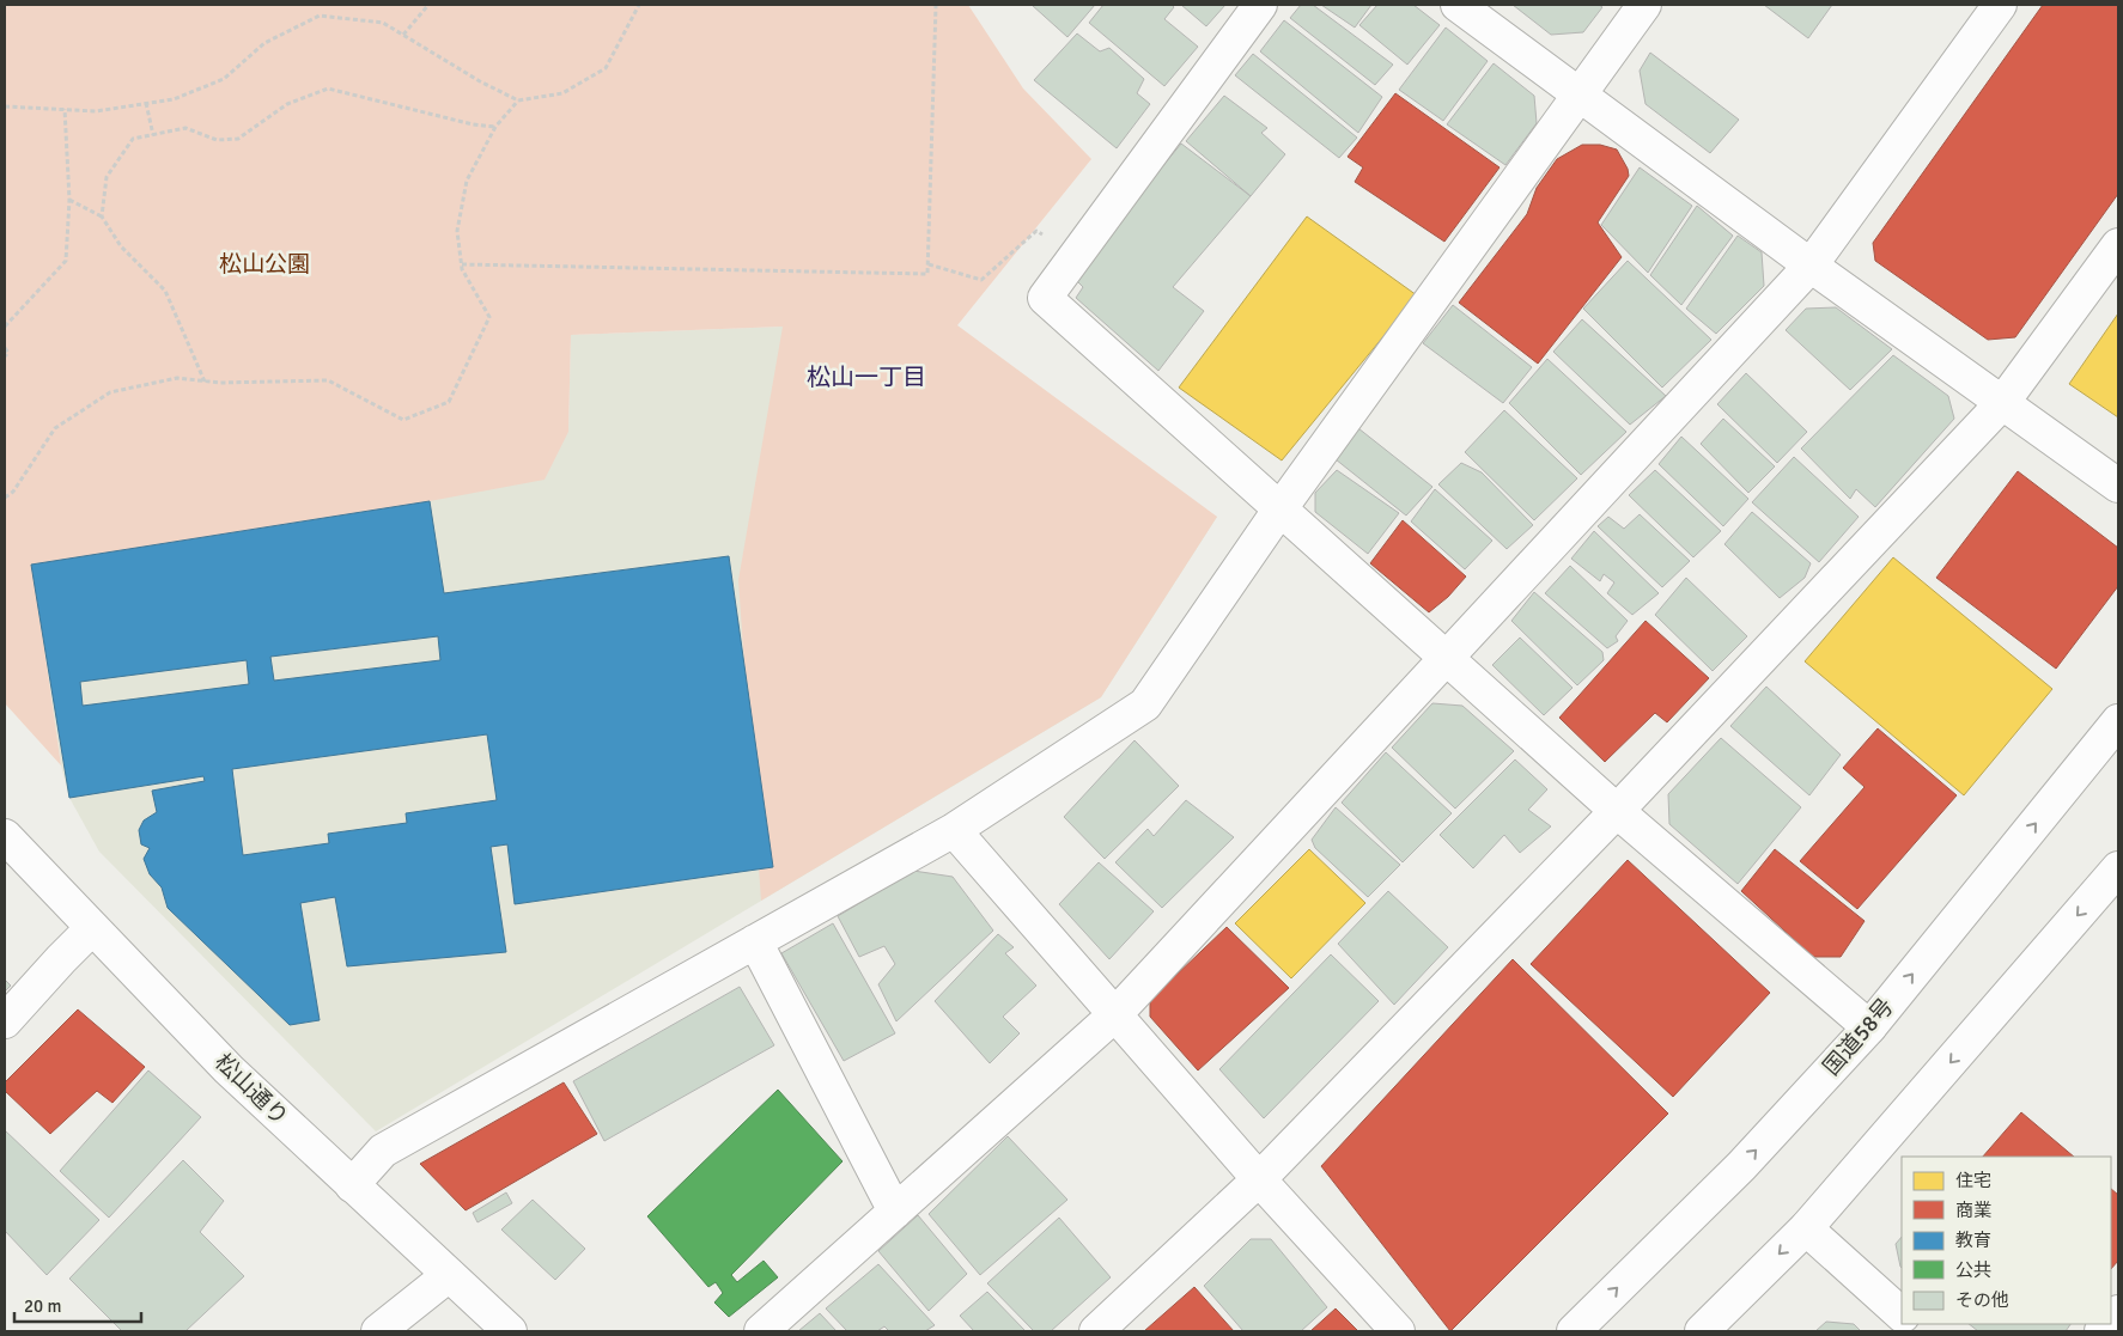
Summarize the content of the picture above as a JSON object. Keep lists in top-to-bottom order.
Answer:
{
  "streets": {
    "main road": ["国道58号", "松山通り"]
  },
  "districts": ["松山一丁目"],
  "parks": ["松山公園"],
  "legend": [
    "住宅",
    "商業",
    "教育",
    "公共",
    "その他"
  ],
  "scale_bar": "20 m"
}
